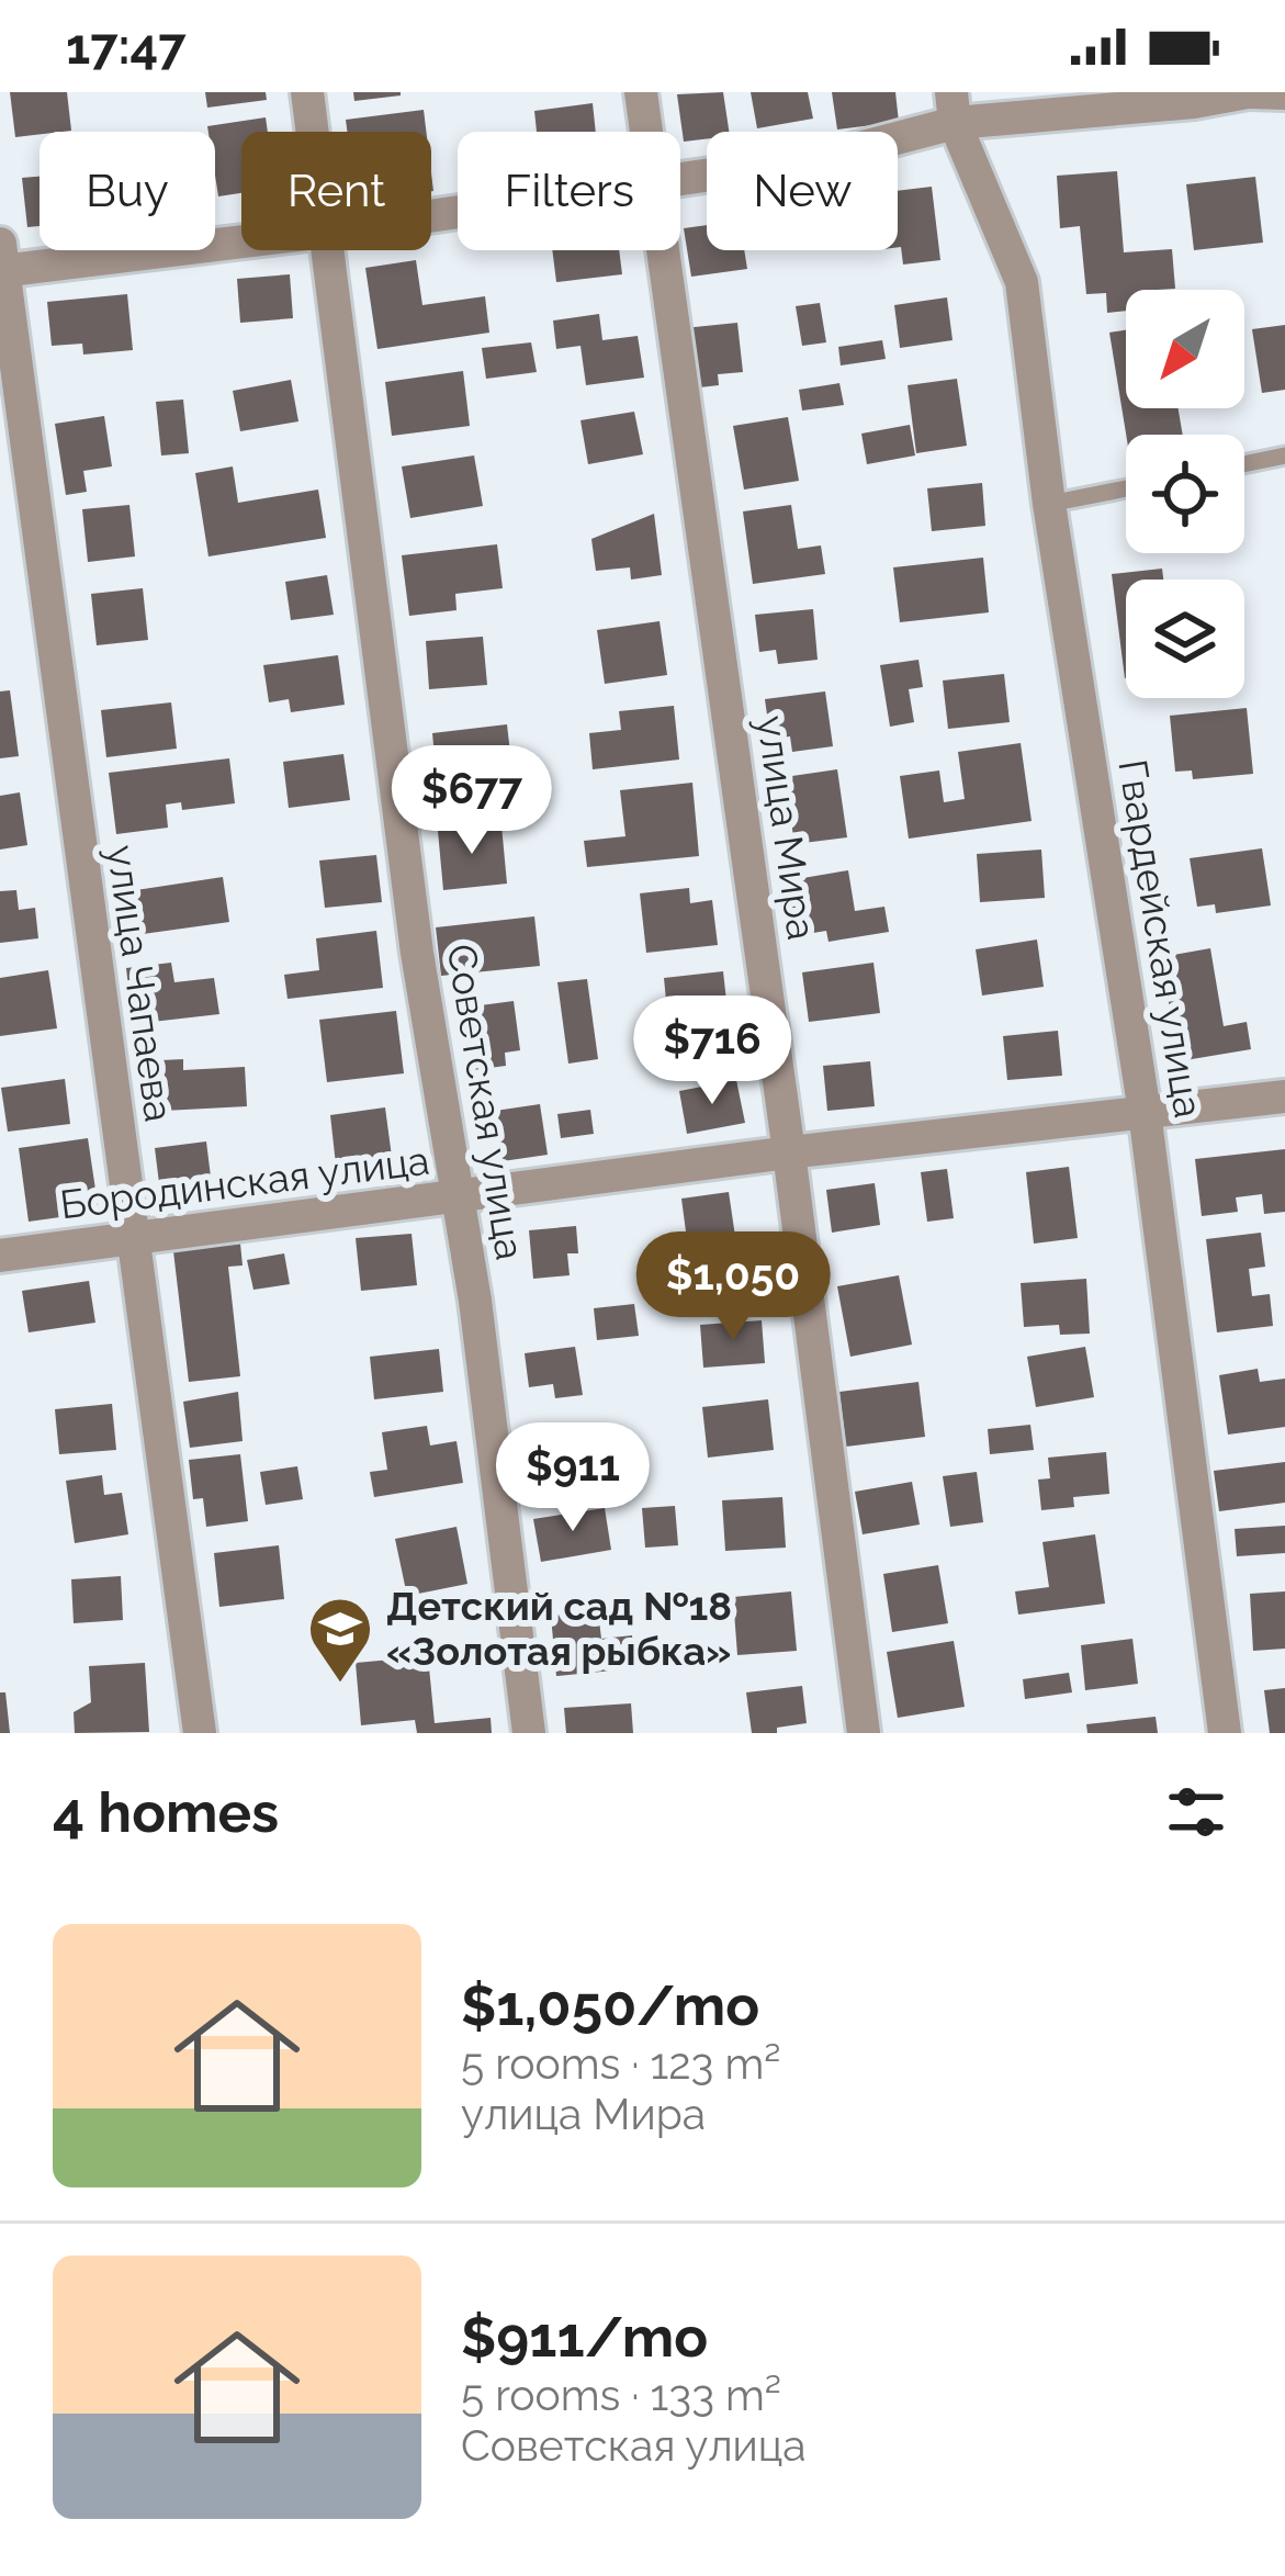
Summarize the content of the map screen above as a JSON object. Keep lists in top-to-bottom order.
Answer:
{
  "streets": {
    "street": [
      "улица Мира",
      "Гвардейская улица",
      "улица Чапаева",
      "Советская улица",
      "Бородинская улица"
    ]
  },
  "crossings": [
    ["улица Мира", "Бородинская улица"],
    ["Гвардейская улица", "Бородинская улица"],
    ["улица Чапаева", "Бородинская улица"],
    ["Советская улица", "Бородинская улица"]
  ],
  "places": {
    "school or university": ["Детский сад №18 «Золотая рыбка»"]
  },
  "north": "bottom left",
  "page": {
    "status": "17:47",
    "chip": [
      "Buy",
      "Rent",
      "Filters",
      "New"
    ],
    "price": [
      "$677",
      "$716",
      "$1,050",
      "$911"
    ],
    "heading": "4 homes",
    "list": [
      {
        "name": "$1,050/mo",
        "note": "5 rooms · 123 m² · улица Мира"
      },
      {
        "name": "$911/mo",
        "note": "5 rooms · 133 m² · Советская улица"
      }
    ]
  }
}
